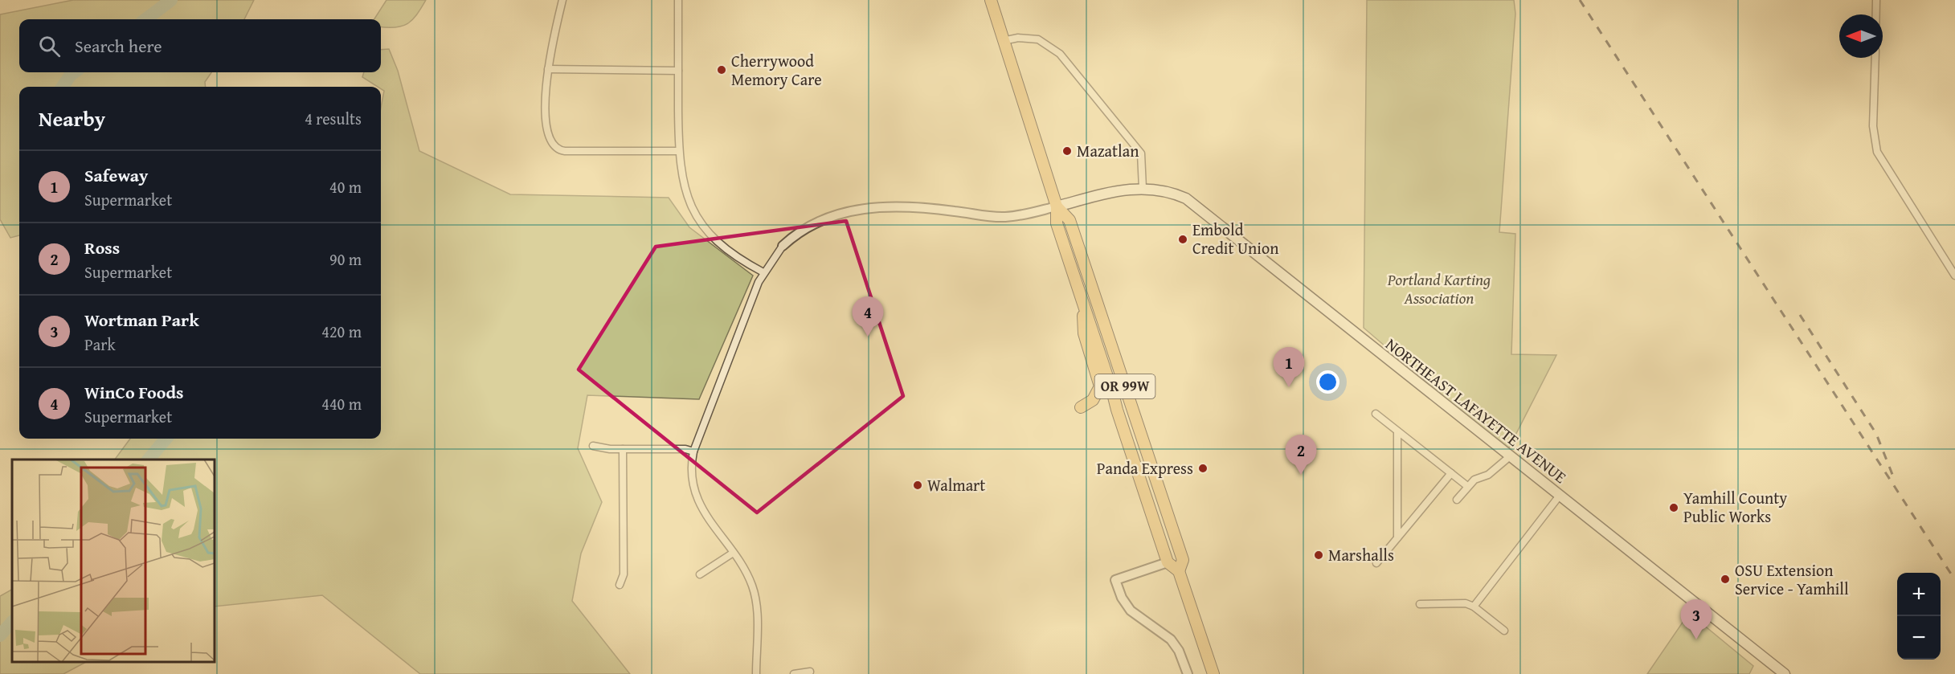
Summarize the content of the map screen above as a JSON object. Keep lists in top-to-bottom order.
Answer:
{
  "streets": {
    "highway": ["OR 99W"],
    "main road": ["NORTHEAST LAFAYETTE AVENUE"]
  },
  "crossings": [
    ["OR 99W", "NORTHEAST LAFAYETTE AVENUE"]
  ],
  "parks": ["Portland Karting Association"],
  "places": [
    "Cherrywood Memory Care",
    "Mazatlan",
    "Embold Credit Union",
    "Panda Express",
    "Walmart",
    "Yamhill County Public Works",
    "Marshalls",
    "OSU Extension Service - Yamhill"
  ],
  "north": "left",
  "page": {
    "search": "Search here",
    "heading": ["Nearby", "4 results"],
    "list": [
      {
        "mark": "1",
        "name": "Safeway",
        "note": "Supermarket",
        "value": "40 m"
      },
      {
        "mark": "2",
        "name": "Ross",
        "note": "Supermarket",
        "value": "90 m"
      },
      {
        "mark": "3",
        "name": "Wortman Park",
        "note": "Park",
        "value": "420 m"
      },
      {
        "mark": "4",
        "name": "WinCo Foods",
        "note": "Supermarket",
        "value": "440 m"
      }
    ],
    "pins": [
      "4",
      "1",
      "2",
      "3"
    ],
    "map_buttons": ["+", "−"]
  }
}
